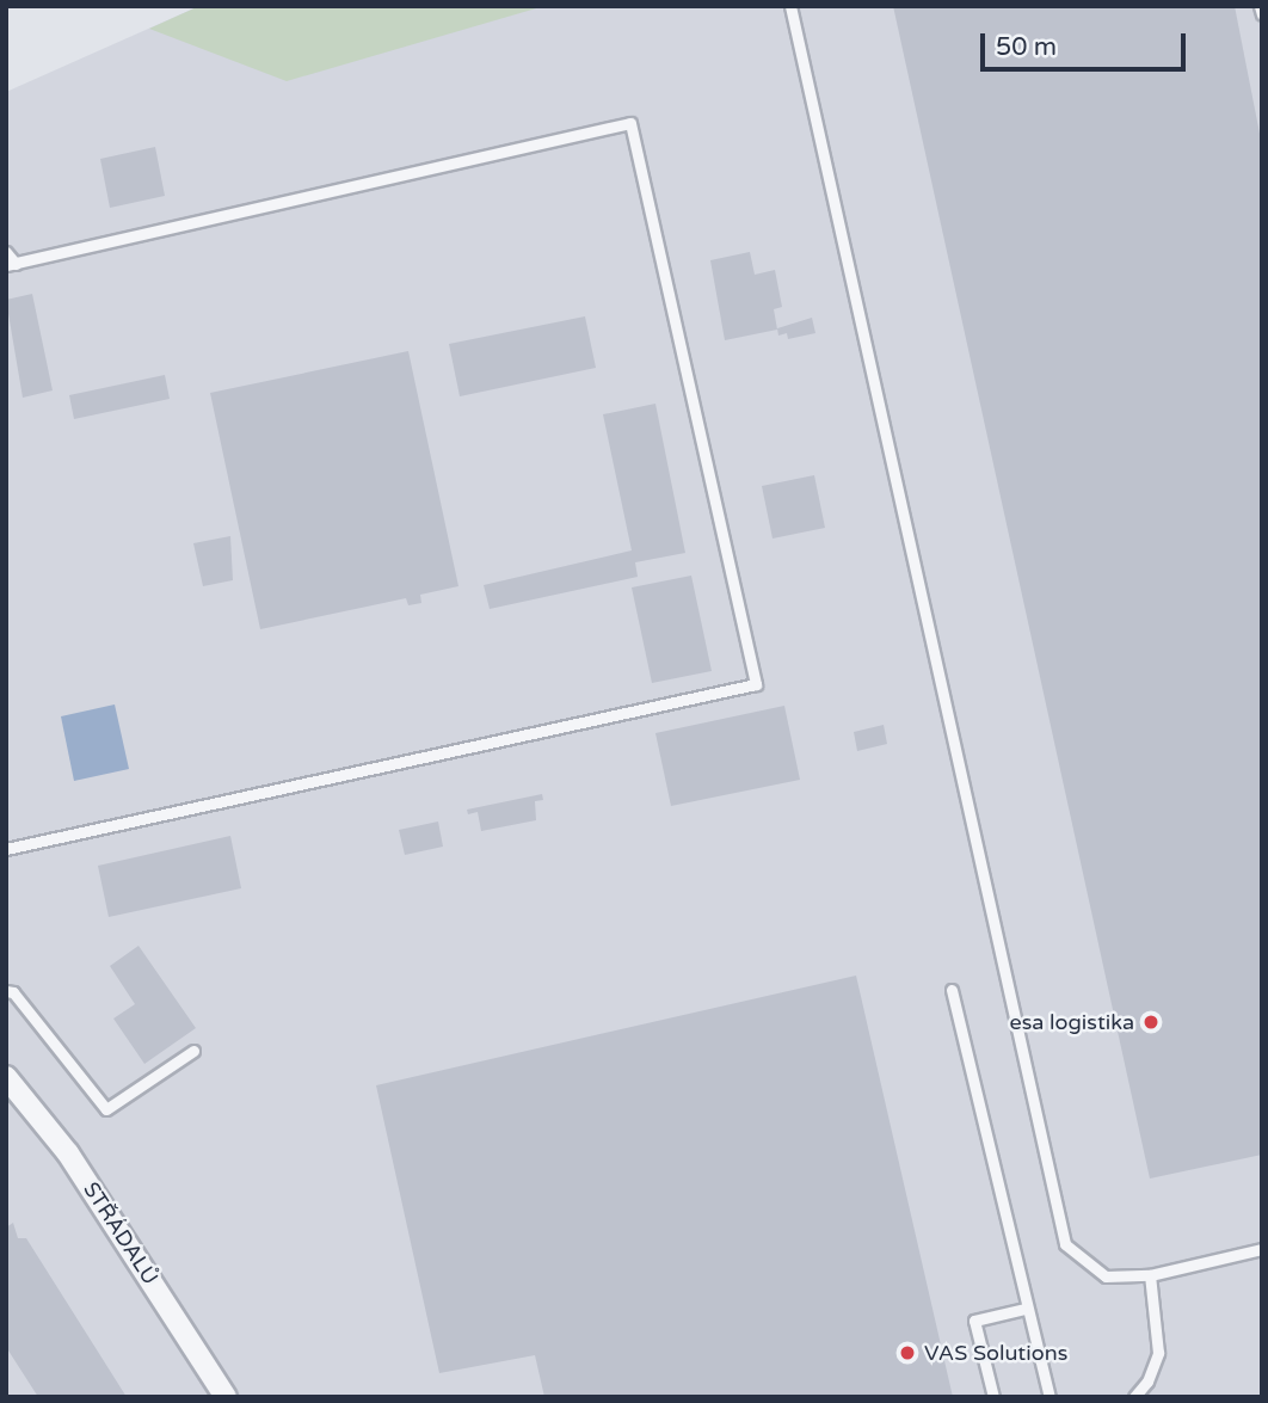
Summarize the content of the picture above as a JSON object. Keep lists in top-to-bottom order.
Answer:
{
  "streets": {
    "street": ["STŘÁDALŮ"]
  },
  "places": ["esa logistika", "VAS Solutions"],
  "scale_bar": "50 m"
}
